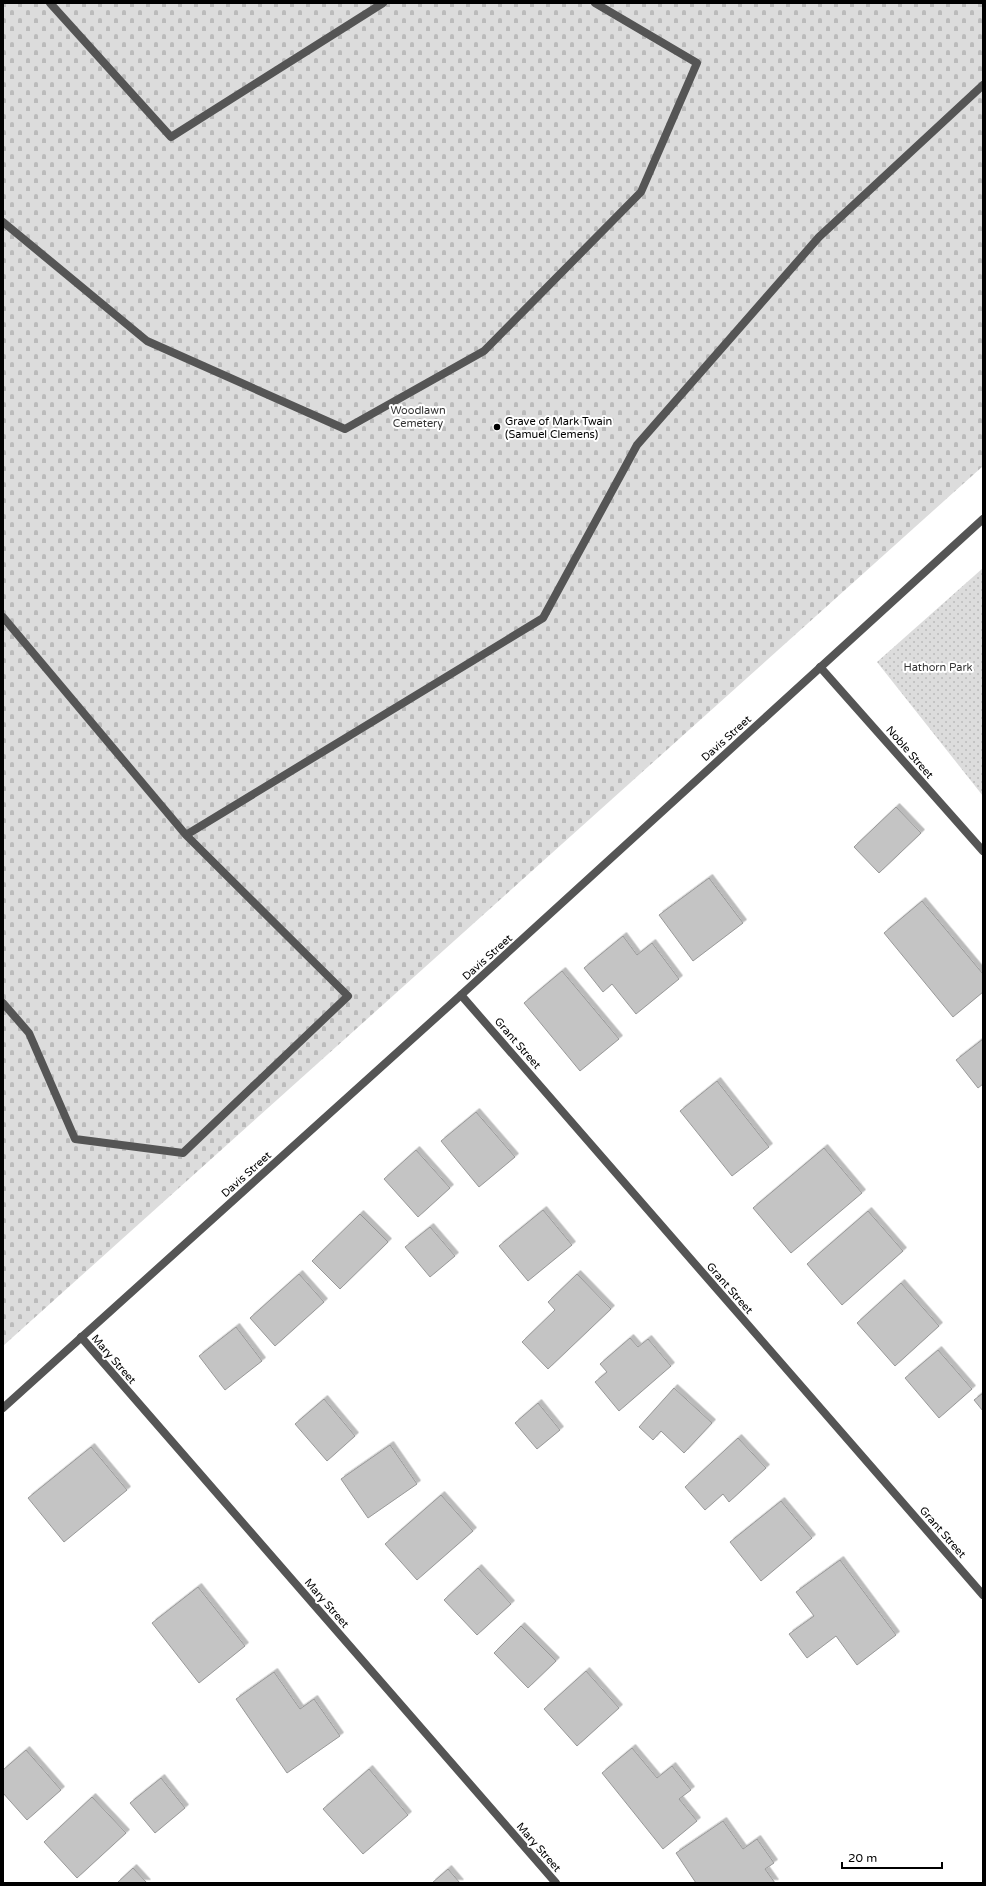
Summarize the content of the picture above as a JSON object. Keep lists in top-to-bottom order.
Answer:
{
  "streets": {
    "street": [
      "Davis Street",
      "Noble Street",
      "Grant Street",
      "Mary Street"
    ]
  },
  "crossings": [
    ["Davis Street", "Noble Street"],
    ["Davis Street", "Grant Street"],
    ["Davis Street", "Mary Street"]
  ],
  "parks": ["Woodlawn Cemetery", "Hathorn Park"],
  "places": ["Grave of Mark Twain (Samuel Clemens)"],
  "scale_bar": "20 m"
}
